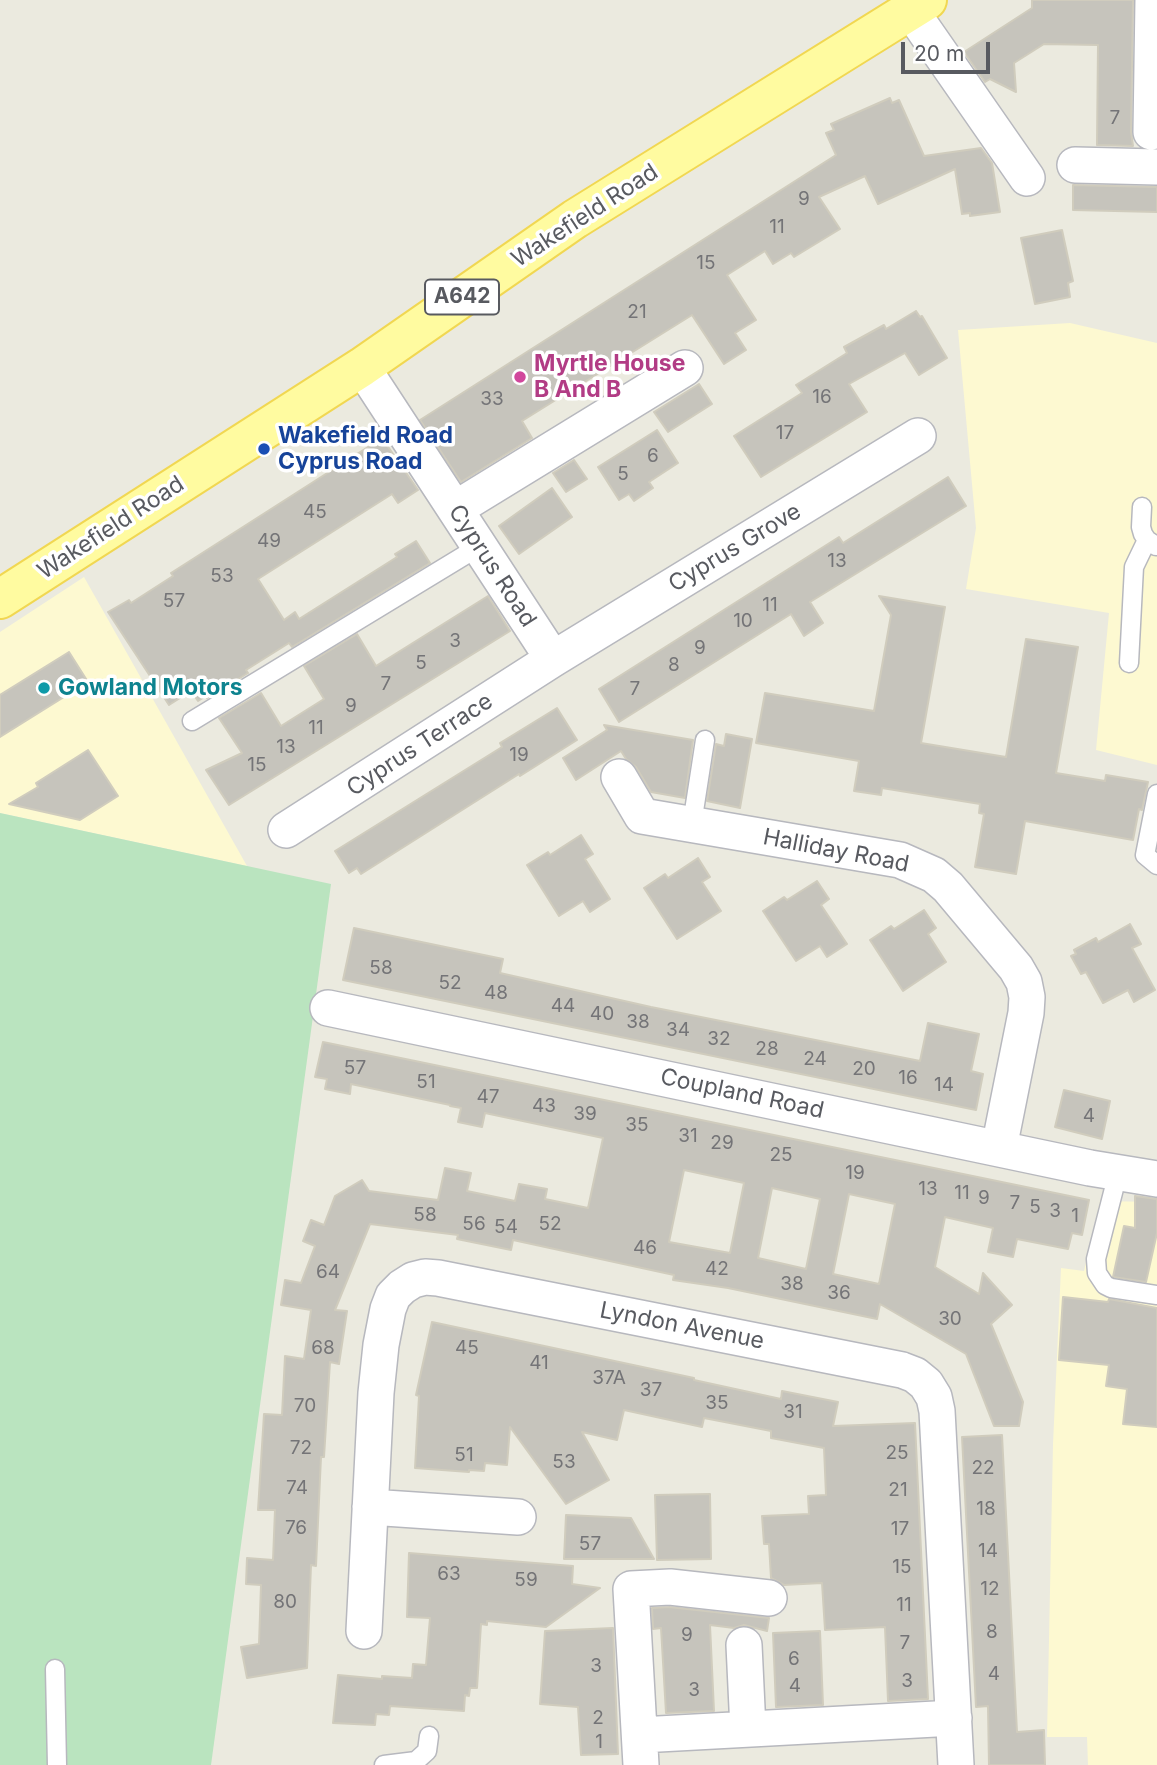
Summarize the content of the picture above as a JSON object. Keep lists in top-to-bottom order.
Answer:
{
  "streets": {
    "main road": ["Wakefield Road", "A642"],
    "street": [
      "Cyprus Grove",
      "Cyprus Road",
      "Cyprus Terrace",
      "Halliday Road",
      "Coupland Road",
      "Lyndon Avenue"
    ]
  },
  "crossings": [
    ["Wakefield Road", "Cyprus Road"],
    ["Cyprus Grove", "Cyprus Road"],
    ["Cyprus Grove", "Cyprus Terrace"],
    ["Cyprus Road", "Cyprus Terrace"],
    ["Halliday Road", "Coupland Road"]
  ],
  "places": ["Myrtle House B And B", "Wakefield Road Cyprus Road", "Gowland Motors"],
  "house_numbers": [
    "7",
    "9",
    "11",
    "15",
    "21",
    "16",
    "33",
    "17",
    "6",
    "5",
    "45",
    "49",
    "13",
    "53",
    "57",
    "11",
    "10",
    "3",
    "9",
    "5",
    "8",
    "7",
    "7",
    "9",
    "11",
    "13",
    "19",
    "15",
    "58",
    "52",
    "48",
    "44",
    "40",
    "38",
    "34",
    "32",
    "28",
    "24",
    "57",
    "20",
    "16",
    "51",
    "14",
    "47",
    "43",
    "39",
    "4",
    "35",
    "31",
    "29",
    "25",
    "19",
    "13",
    "11",
    "9",
    "7",
    "5",
    "3",
    "58",
    "1",
    "56",
    "52",
    "54",
    "46",
    "42",
    "64",
    "38",
    "36",
    "30",
    "68",
    "45",
    "41",
    "37A",
    "37",
    "35",
    "70",
    "31",
    "72",
    "25",
    "51",
    "53",
    "22",
    "74",
    "21",
    "18",
    "76",
    "17",
    "57",
    "14",
    "15",
    "63",
    "59",
    "12",
    "80",
    "11",
    "8",
    "9",
    "7",
    "6",
    "3",
    "4",
    "3",
    "4",
    "3",
    "2",
    "1"
  ],
  "scale_bar": "20 m"
}
